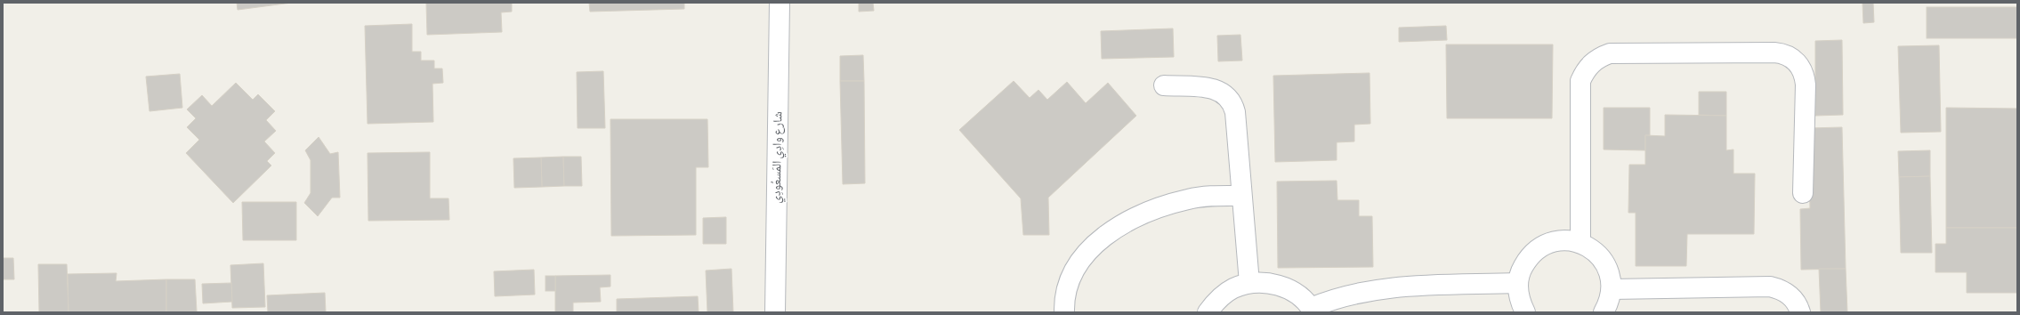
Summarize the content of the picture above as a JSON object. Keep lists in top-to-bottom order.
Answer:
{
  "streets": {
    "street": ["شارع وادِي المَسعُودِي"]
  }
}
